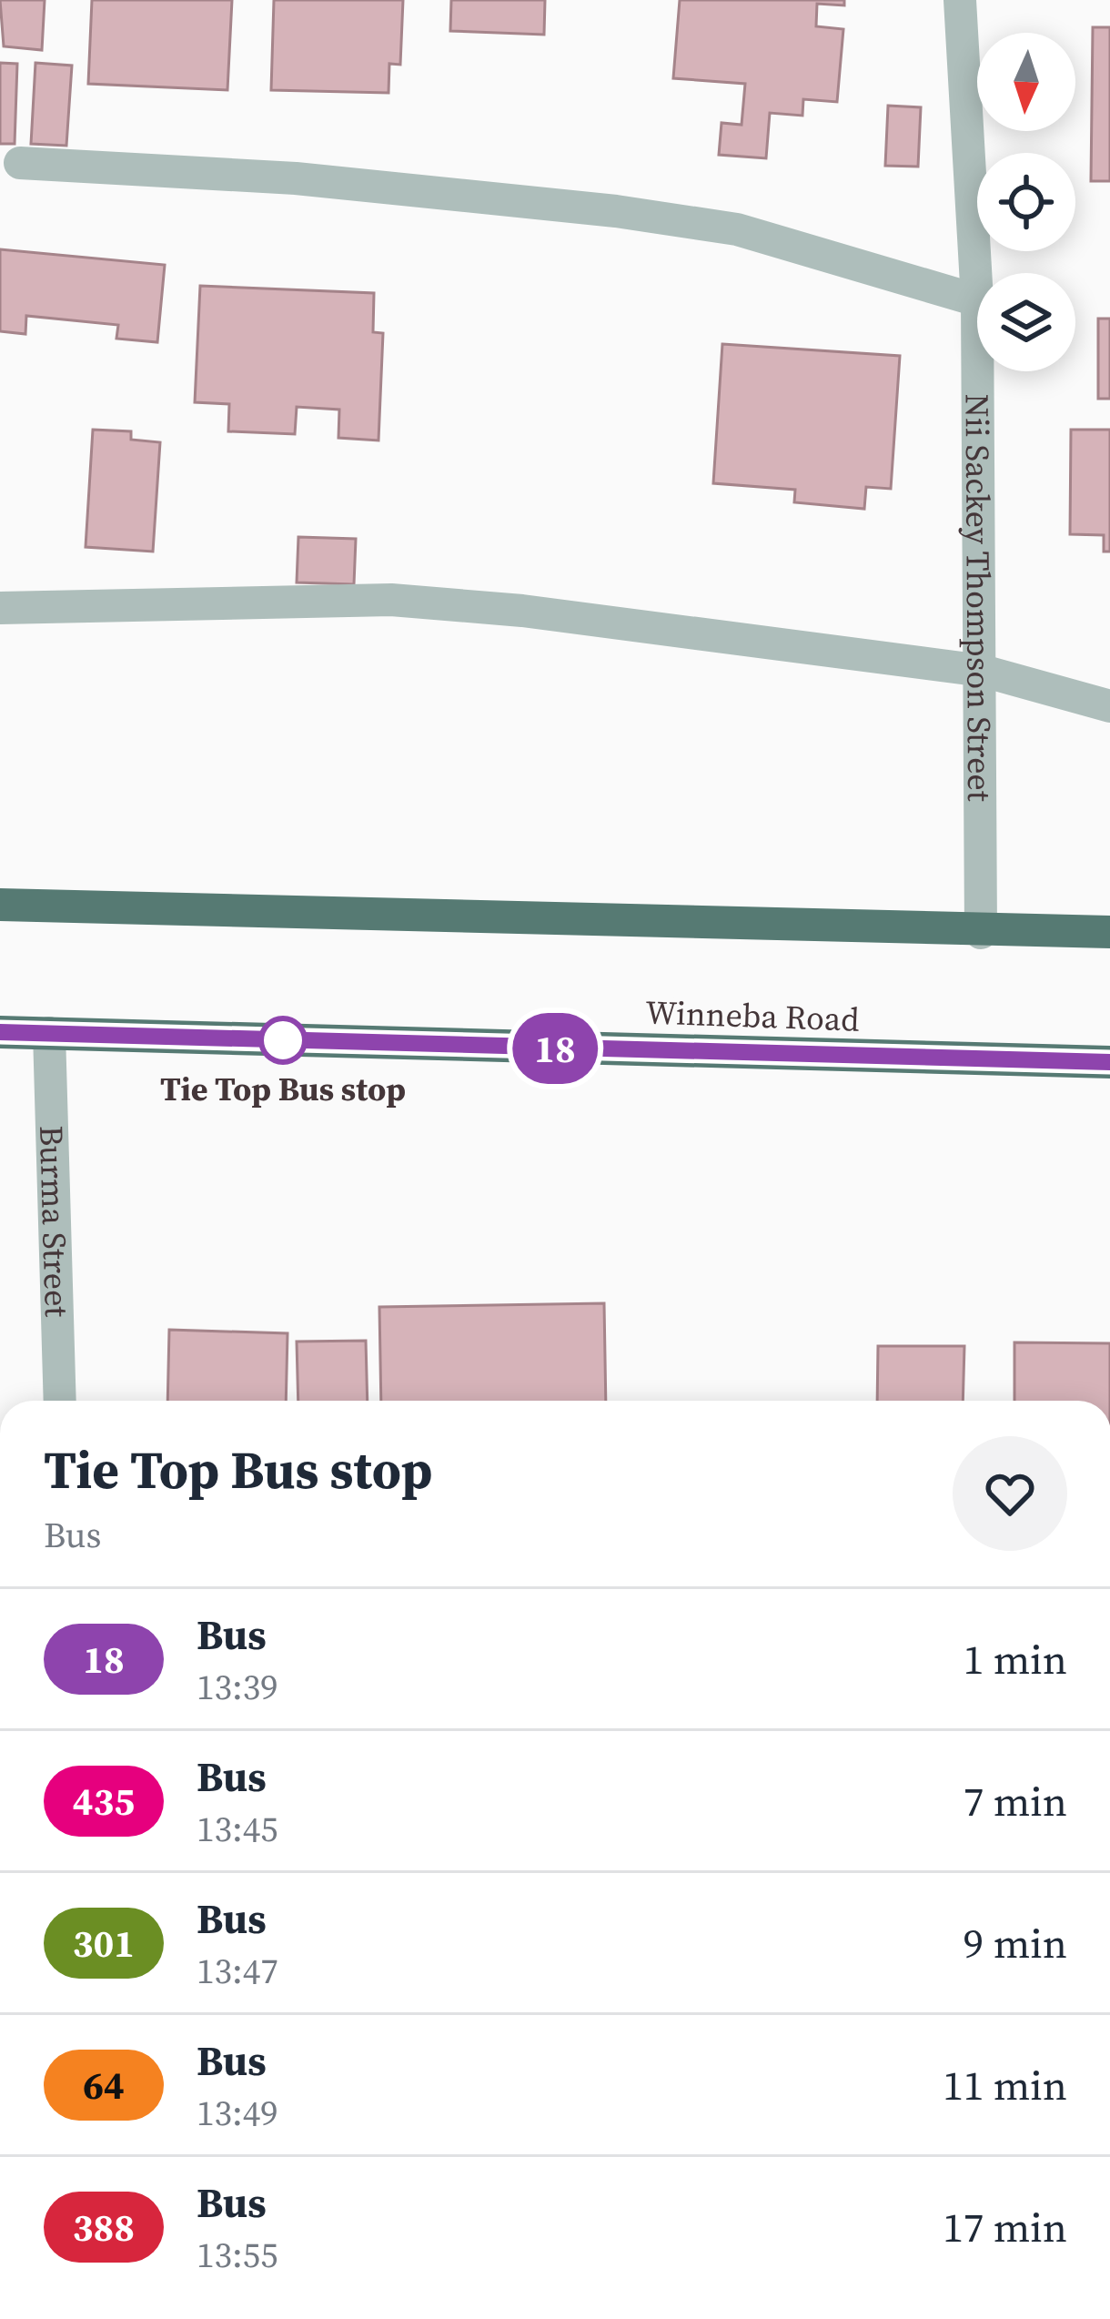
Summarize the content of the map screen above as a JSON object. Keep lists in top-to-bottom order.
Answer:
{
  "streets": {
    "highway": ["Winneba Road"],
    "street": ["Nii Sackey Thompson Street", "Burma Street"]
  },
  "crossings": [
    ["Winneba Road", "Burma Street"]
  ],
  "places": ["Tie Top Bus stop"],
  "lines": ["bus line 18"],
  "north": "bottom",
  "page": {
    "on_map": "18",
    "heading": ["Tie Top Bus stop", "Bus"],
    "list": [
      {
        "mark": "18",
        "name": "Bus",
        "note": "13:39",
        "value": "1 min"
      },
      {
        "mark": "435",
        "name": "Bus",
        "note": "13:45",
        "value": "7 min"
      },
      {
        "mark": "301",
        "name": "Bus",
        "note": "13:47",
        "value": "9 min"
      },
      {
        "mark": "64",
        "name": "Bus",
        "note": "13:49",
        "value": "11 min"
      },
      {
        "mark": "388",
        "name": "Bus",
        "note": "13:55",
        "value": "17 min"
      }
    ]
  }
}
